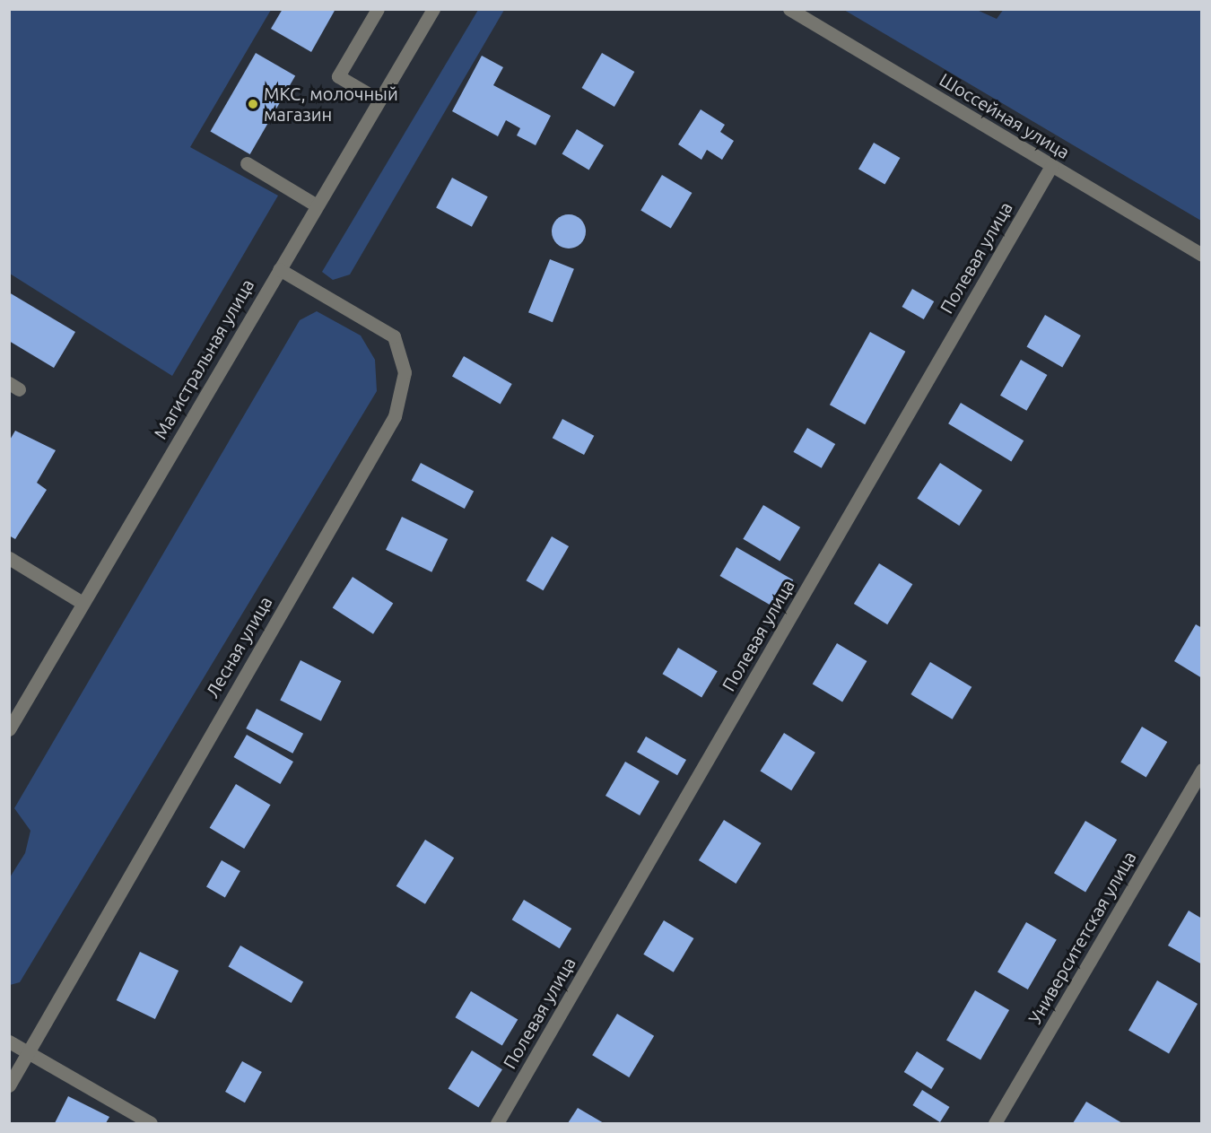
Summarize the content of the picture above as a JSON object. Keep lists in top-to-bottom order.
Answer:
{
  "streets": {
    "street": [
      "Шоссейная улица",
      "Полевая улица",
      "Магистральная улица",
      "Лесная улица",
      "Университетская улица"
    ]
  },
  "crossings": [
    ["Шоссейная улица", "Полевая улица"],
    ["Магистральная улица", "Лесная улица"]
  ],
  "places": ["МКС, молочный магазин"]
}
